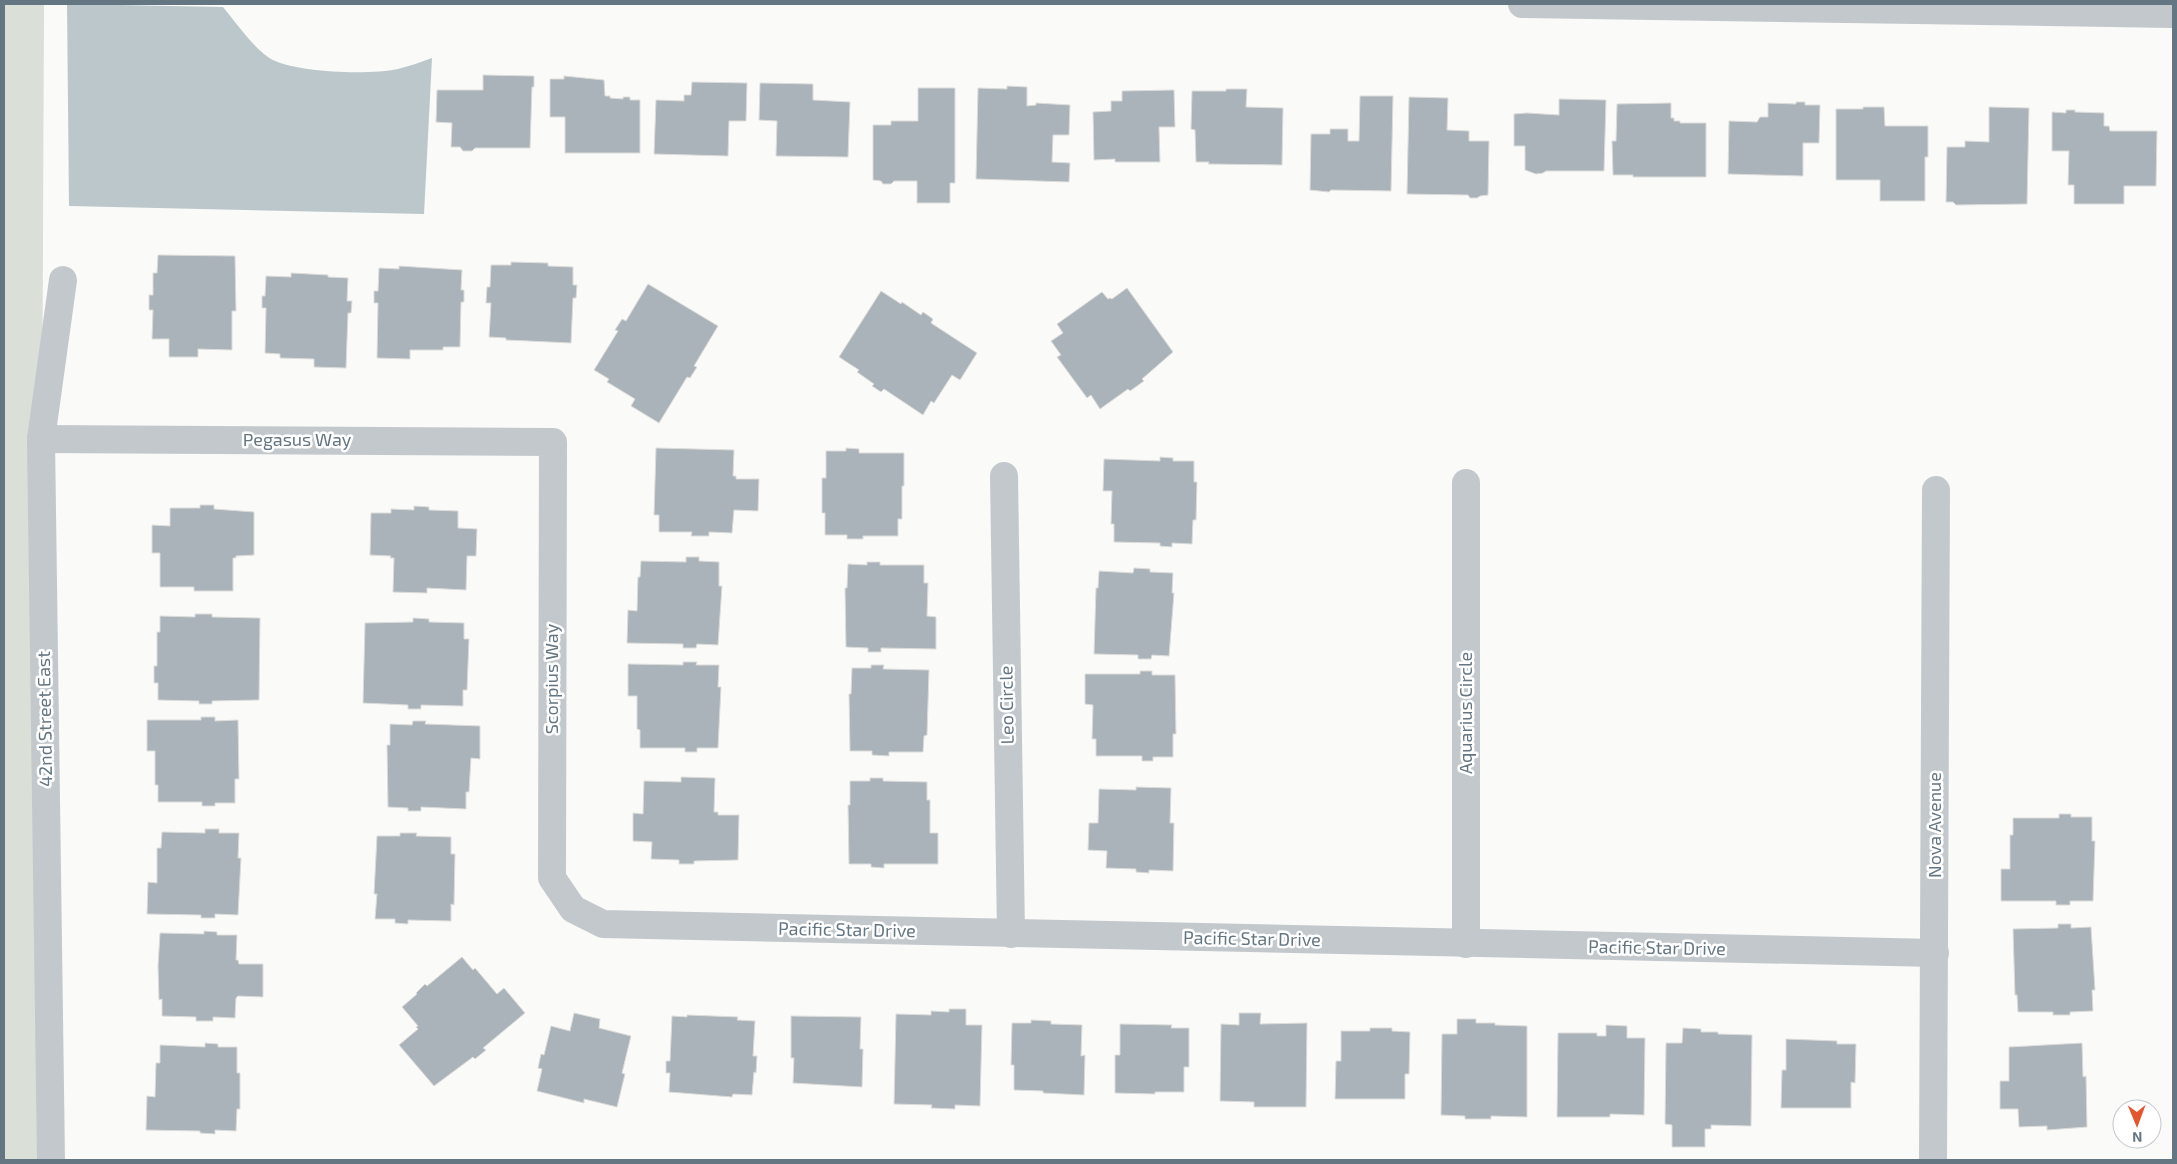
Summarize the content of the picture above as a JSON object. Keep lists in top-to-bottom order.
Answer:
{
  "streets": {
    "street": [
      "Pegasus Way",
      "Scorpius Way",
      "Leo Circle",
      "Aquarius Circle",
      "42nd Street East",
      "Nova Avenue",
      "Pacific Star Drive"
    ]
  },
  "crossings": [
    ["Pegasus Way", "Scorpius Way"],
    ["Pegasus Way", "42nd Street East"],
    ["Scorpius Way", "Pacific Star Drive"],
    ["Leo Circle", "Pacific Star Drive"],
    ["Aquarius Circle", "Pacific Star Drive"],
    ["Nova Avenue", "Pacific Star Drive"]
  ],
  "north": "bottom"
}
